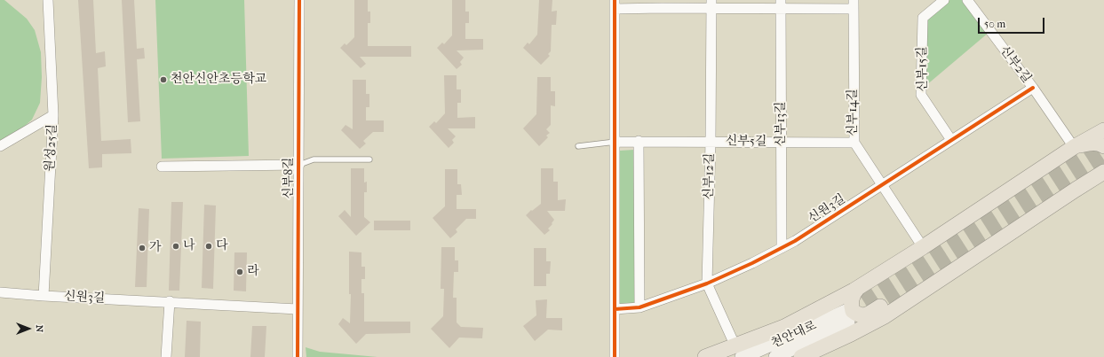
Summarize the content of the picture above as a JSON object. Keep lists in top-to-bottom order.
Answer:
{
  "streets": {
    "main road": ["천안대로"],
    "street": [
      "신부2길",
      "신부15길",
      "신부14길",
      "신부13길",
      "신부5길",
      "원성25길",
      "신부12길",
      "신부8길",
      "신원3길"
    ]
  },
  "crossings": [
    ["신부2길", "신원3길"],
    ["신부15길", "신원3길"],
    ["신부14길", "신부5길"],
    ["신부14길", "신원3길"],
    ["신부13길", "신부5길"],
    ["신부13길", "신원3길"],
    ["신부5길", "신부12길"],
    ["원성25길", "신원3길"],
    ["신부12길", "신원3길"],
    ["신부12길", "천안대로"],
    ["신부8길", "신원3길"]
  ],
  "places": [
    "천안신안초등학교",
    "나",
    "다",
    "가",
    "라"
  ],
  "scale_bar": "50 m",
  "north": "right"
}
